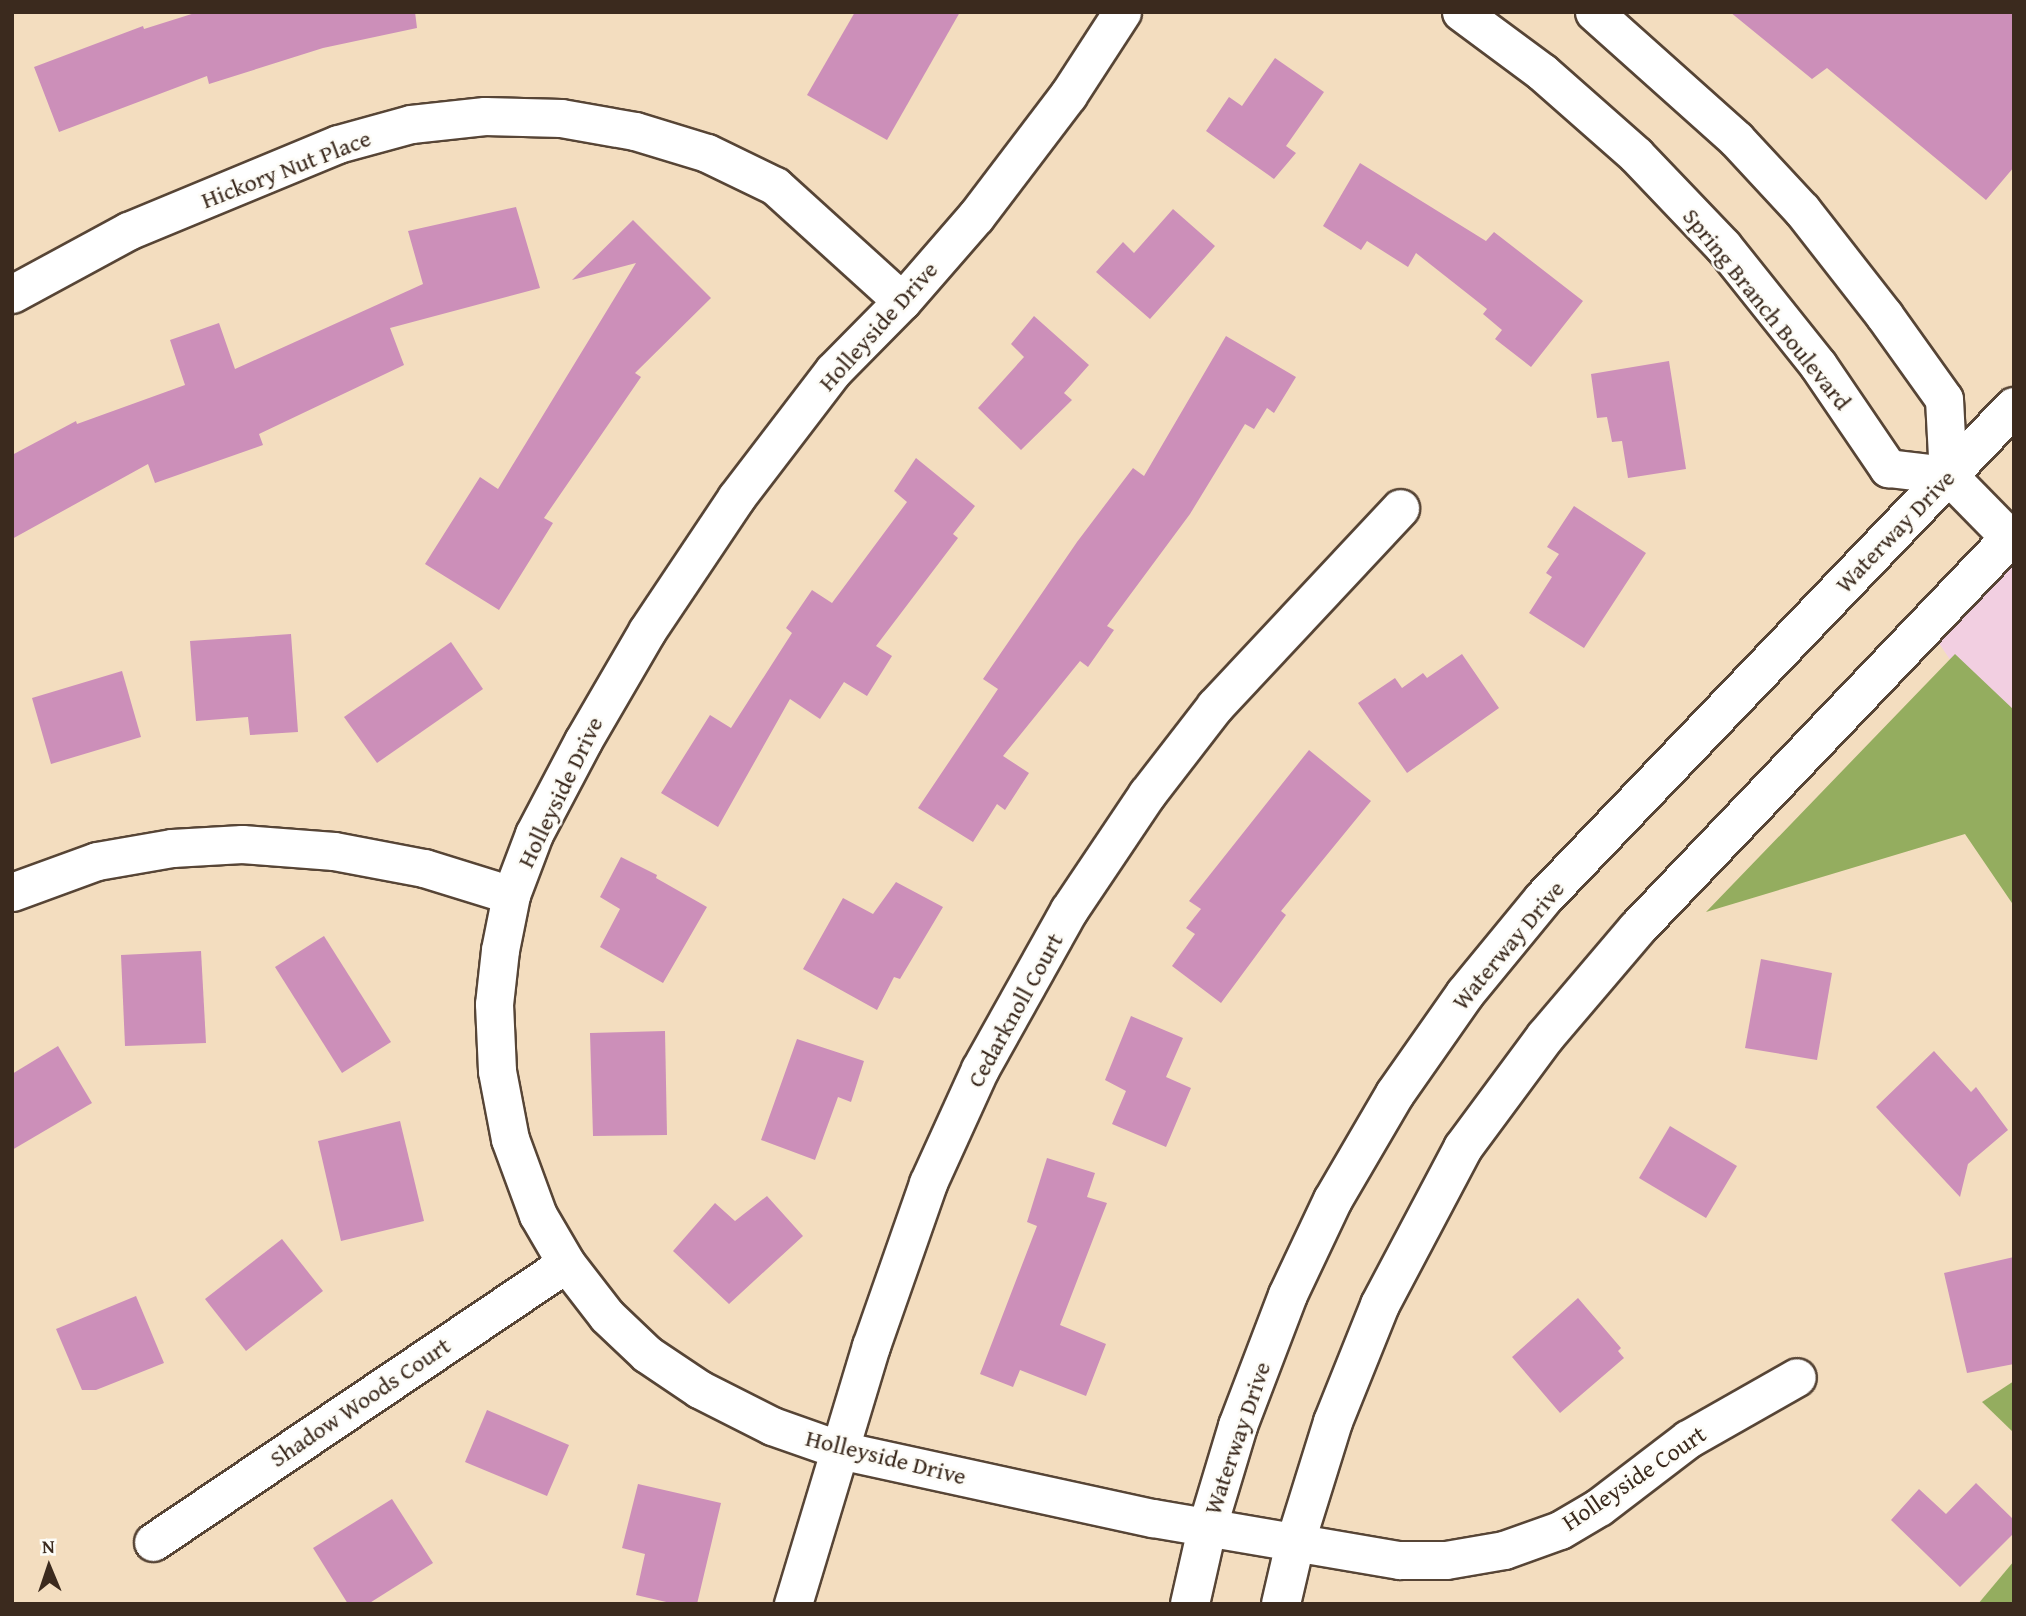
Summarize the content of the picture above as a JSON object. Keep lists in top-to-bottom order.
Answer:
{
  "streets": {
    "main road": ["Waterway Drive"],
    "street": [
      "Hickory Nut Place",
      "Spring Branch Boulevard",
      "Holleyside Drive",
      "Cedarknoll Court",
      "Shadow Woods Court",
      "Holleyside Court"
    ]
  },
  "crossings": [
    ["Hickory Nut Place", "Holleyside Drive"],
    ["Spring Branch Boulevard", "Waterway Drive"],
    ["Holleyside Drive", "Waterway Drive"],
    ["Holleyside Drive", "Cedarknoll Court"],
    ["Holleyside Drive", "Shadow Woods Court"],
    ["Holleyside Drive", "Holleyside Court"]
  ],
  "north": "top"
}
